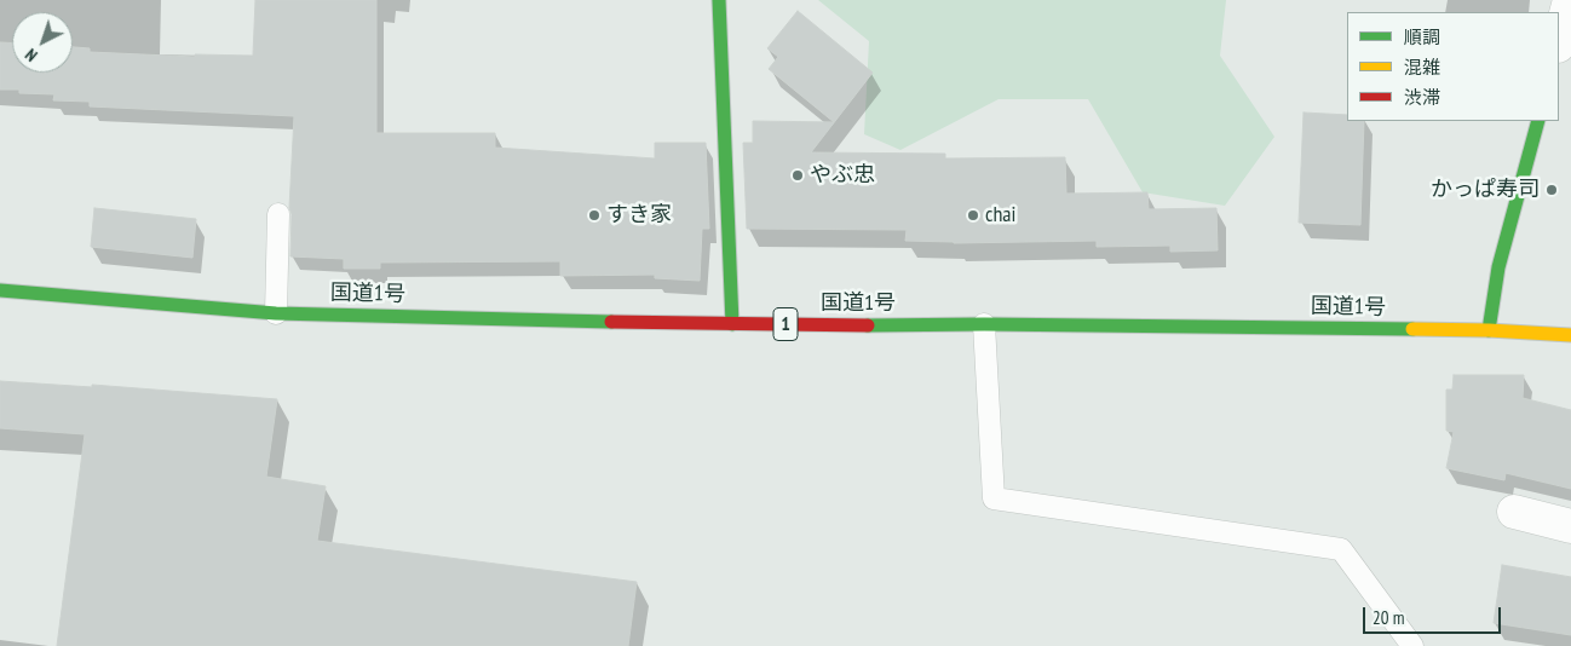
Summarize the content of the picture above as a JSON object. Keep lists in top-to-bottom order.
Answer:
{
  "streets": {
    "main road": ["国道1号", "1"]
  },
  "places": [
    "やぶ忠",
    "かっぱ寿司",
    "すき家",
    "chai"
  ],
  "legend": ["順調", "混雑", "渋滞"],
  "scale_bar": "20 m",
  "north": "bottom left"
}
